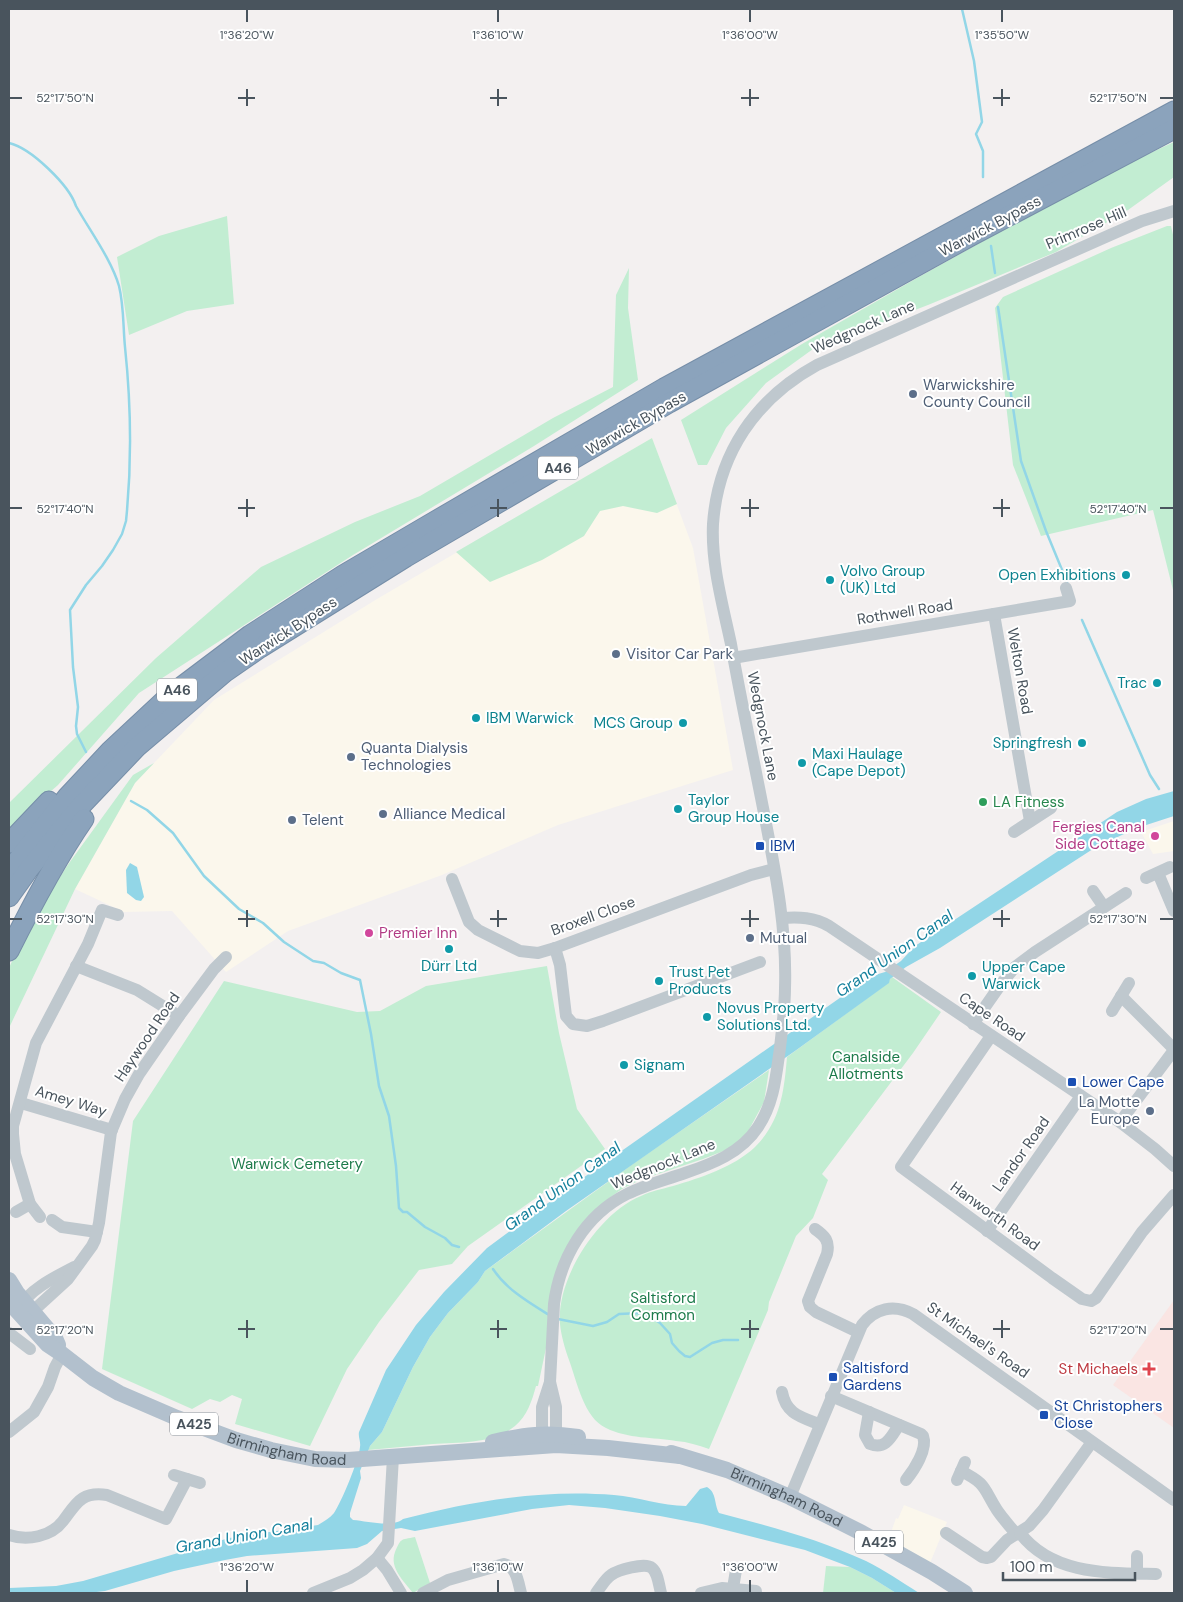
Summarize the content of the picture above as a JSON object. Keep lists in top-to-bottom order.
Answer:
{
  "streets": {
    "highway": ["Warwick Bypass", "A46"],
    "main road": ["A425", "Birmingham Road"],
    "street": [
      "Primrose Hill",
      "Wedgnock Lane",
      "Rothwell Road",
      "Welton Road",
      "Broxell Close",
      "Cape Road",
      "Haywood Road",
      "Amey Way",
      "Landor Road",
      "Hanworth Road",
      "St Michael's Road"
    ]
  },
  "crossings": [
    ["Primrose Hill", "Wedgnock Lane"],
    ["Wedgnock Lane", "Rothwell Road"],
    ["Wedgnock Lane", "Broxell Close"],
    ["Wedgnock Lane", "Cape Road"],
    ["Wedgnock Lane", "Birmingham Road"],
    ["Rothwell Road", "Welton Road"],
    ["Cape Road", "Landor Road"],
    ["Cape Road", "Hanworth Road"],
    ["Haywood Road", "Amey Way"],
    ["Haywood Road", "Birmingham Road"],
    ["Landor Road", "Hanworth Road"],
    ["St Michael's Road", "Birmingham Road"]
  ],
  "water": ["Grand Union Canal"],
  "parks": ["Canalside Allotments", "Warwick Cemetery", "Saltisford Common"],
  "places": {
    "other": [
      "Warwickshire County Council",
      "Open Exhibitions",
      "Volvo Group (UK) Ltd",
      "Visitor Car Park",
      "Trac",
      "IBM Warwick",
      "MCS Group",
      "Springfresh",
      "Quanta Dialysis Technologies",
      "Maxi Haulage (Cape Depot)",
      "LA Fitness",
      "Taylor Group House",
      "Alliance Medical",
      "Telent",
      "Fergies Canal Side Cottage",
      "Premier Inn",
      "Mutual",
      "Dürr Ltd",
      "Upper Cape Warwick",
      "Trust Pet Products",
      "Novus Property Solutions Ltd.",
      "Signam",
      "La Motte Europe"
    ],
    "transit": [
      "IBM",
      "Lower Cape",
      "Saltisford Gardens",
      "St Christophers Close"
    ],
    "health": ["St Michaels"]
  },
  "scale_bar": "100 m",
  "coordinates": [
    "1°36'20\"W",
    "1°36'10\"W",
    "1°36'00\"W",
    "1°35'50\"W",
    "52°17'50\"N",
    "52°17'40\"N",
    "52°17'30\"N",
    "52°17'20\"N"
  ]
}
